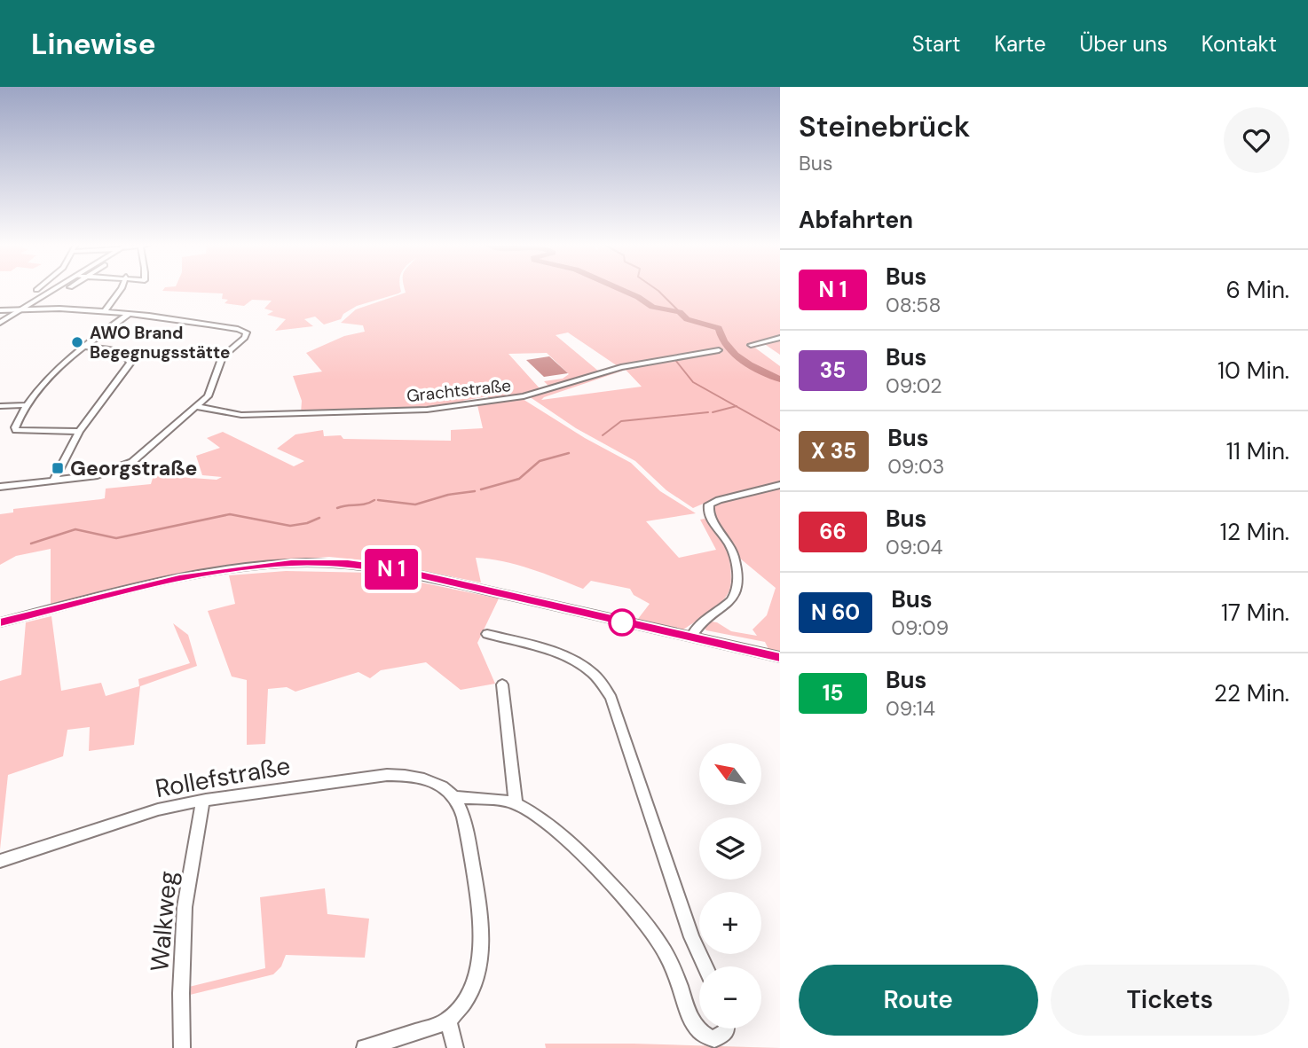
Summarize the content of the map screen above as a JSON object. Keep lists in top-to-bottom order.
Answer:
{
  "streets": {
    "street": ["Grachtstraße", "Rollefstraße", "Walkweg"]
  },
  "crossings": [
    ["Rollefstraße", "Walkweg"]
  ],
  "places": {
    "other": ["AWO Brand Begegnugsstätte"],
    "transit": ["Georgstraße"]
  },
  "north": "top left",
  "page": {
    "header": "Linewise",
    "nav": [
      "Start",
      "Karte",
      "Über uns",
      "Kontakt"
    ],
    "on_map": "N 1",
    "heading": [
      ["Steinebrück", "Bus"],
      "Abfahrten"
    ],
    "list": [
      {
        "mark": "N 1",
        "name": "Bus",
        "note": "08:58",
        "value": "6 Min."
      },
      {
        "mark": "35",
        "name": "Bus",
        "note": "09:02",
        "value": "10 Min."
      },
      {
        "mark": "X 35",
        "name": "Bus",
        "note": "09:03",
        "value": "11 Min."
      },
      {
        "mark": "66",
        "name": "Bus",
        "note": "09:04",
        "value": "12 Min."
      },
      {
        "mark": "N 60",
        "name": "Bus",
        "note": "09:09",
        "value": "17 Min."
      },
      {
        "mark": "15",
        "name": "Bus",
        "note": "09:14",
        "value": "22 Min."
      }
    ],
    "map_buttons": ["+", "−"],
    "buttons": ["Route", "Tickets"]
  }
}
